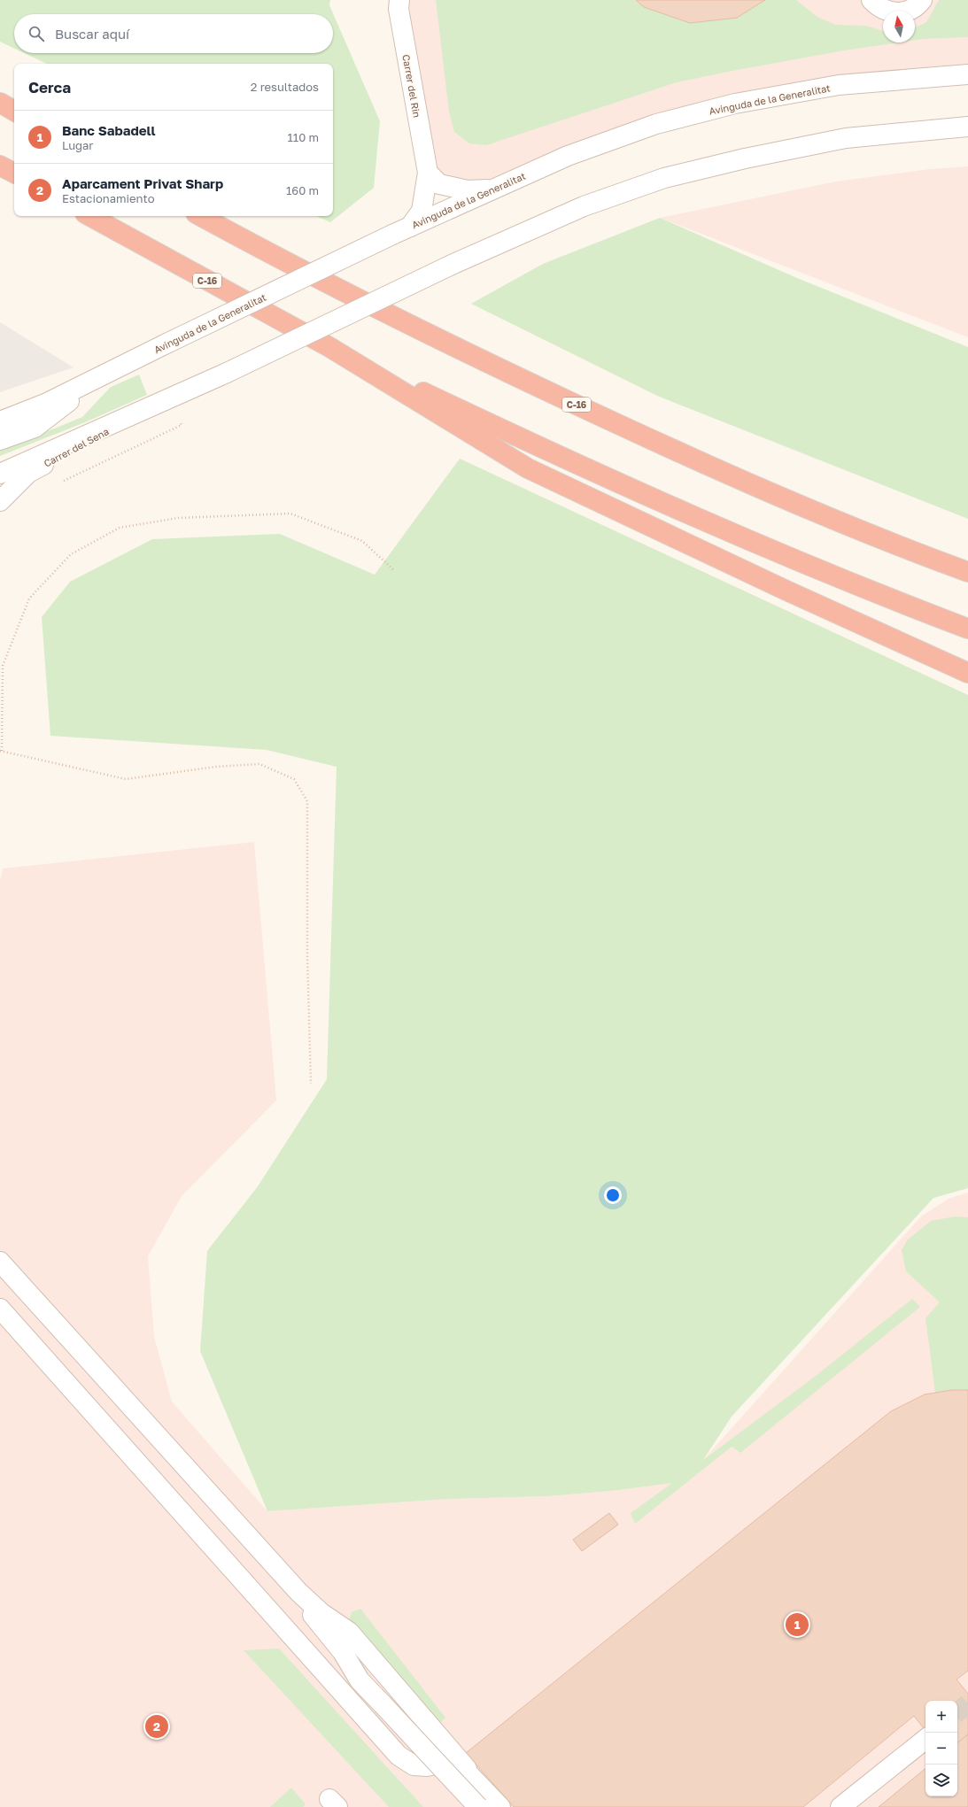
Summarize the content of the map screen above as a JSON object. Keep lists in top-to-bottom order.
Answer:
{
  "streets": {
    "highway": ["C-16"],
    "street": ["Carrer del Rin", "Avinguda de la Generalitat", "Carrer del Sena"]
  },
  "crossings": [
    ["Carrer del Rin", "Avinguda de la Generalitat"]
  ],
  "north": "top",
  "page": {
    "search": "Buscar aquí",
    "heading": ["Cerca", "2 resultados"],
    "list": [
      {
        "mark": "1",
        "name": "Banc Sabadell",
        "note": "Lugar",
        "value": "110 m"
      },
      {
        "mark": "2",
        "name": "Aparcament Privat Sharp",
        "note": "Estacionamiento",
        "value": "160 m"
      }
    ],
    "pins": ["1", "2"],
    "map_buttons": ["+", "−"]
  }
}
